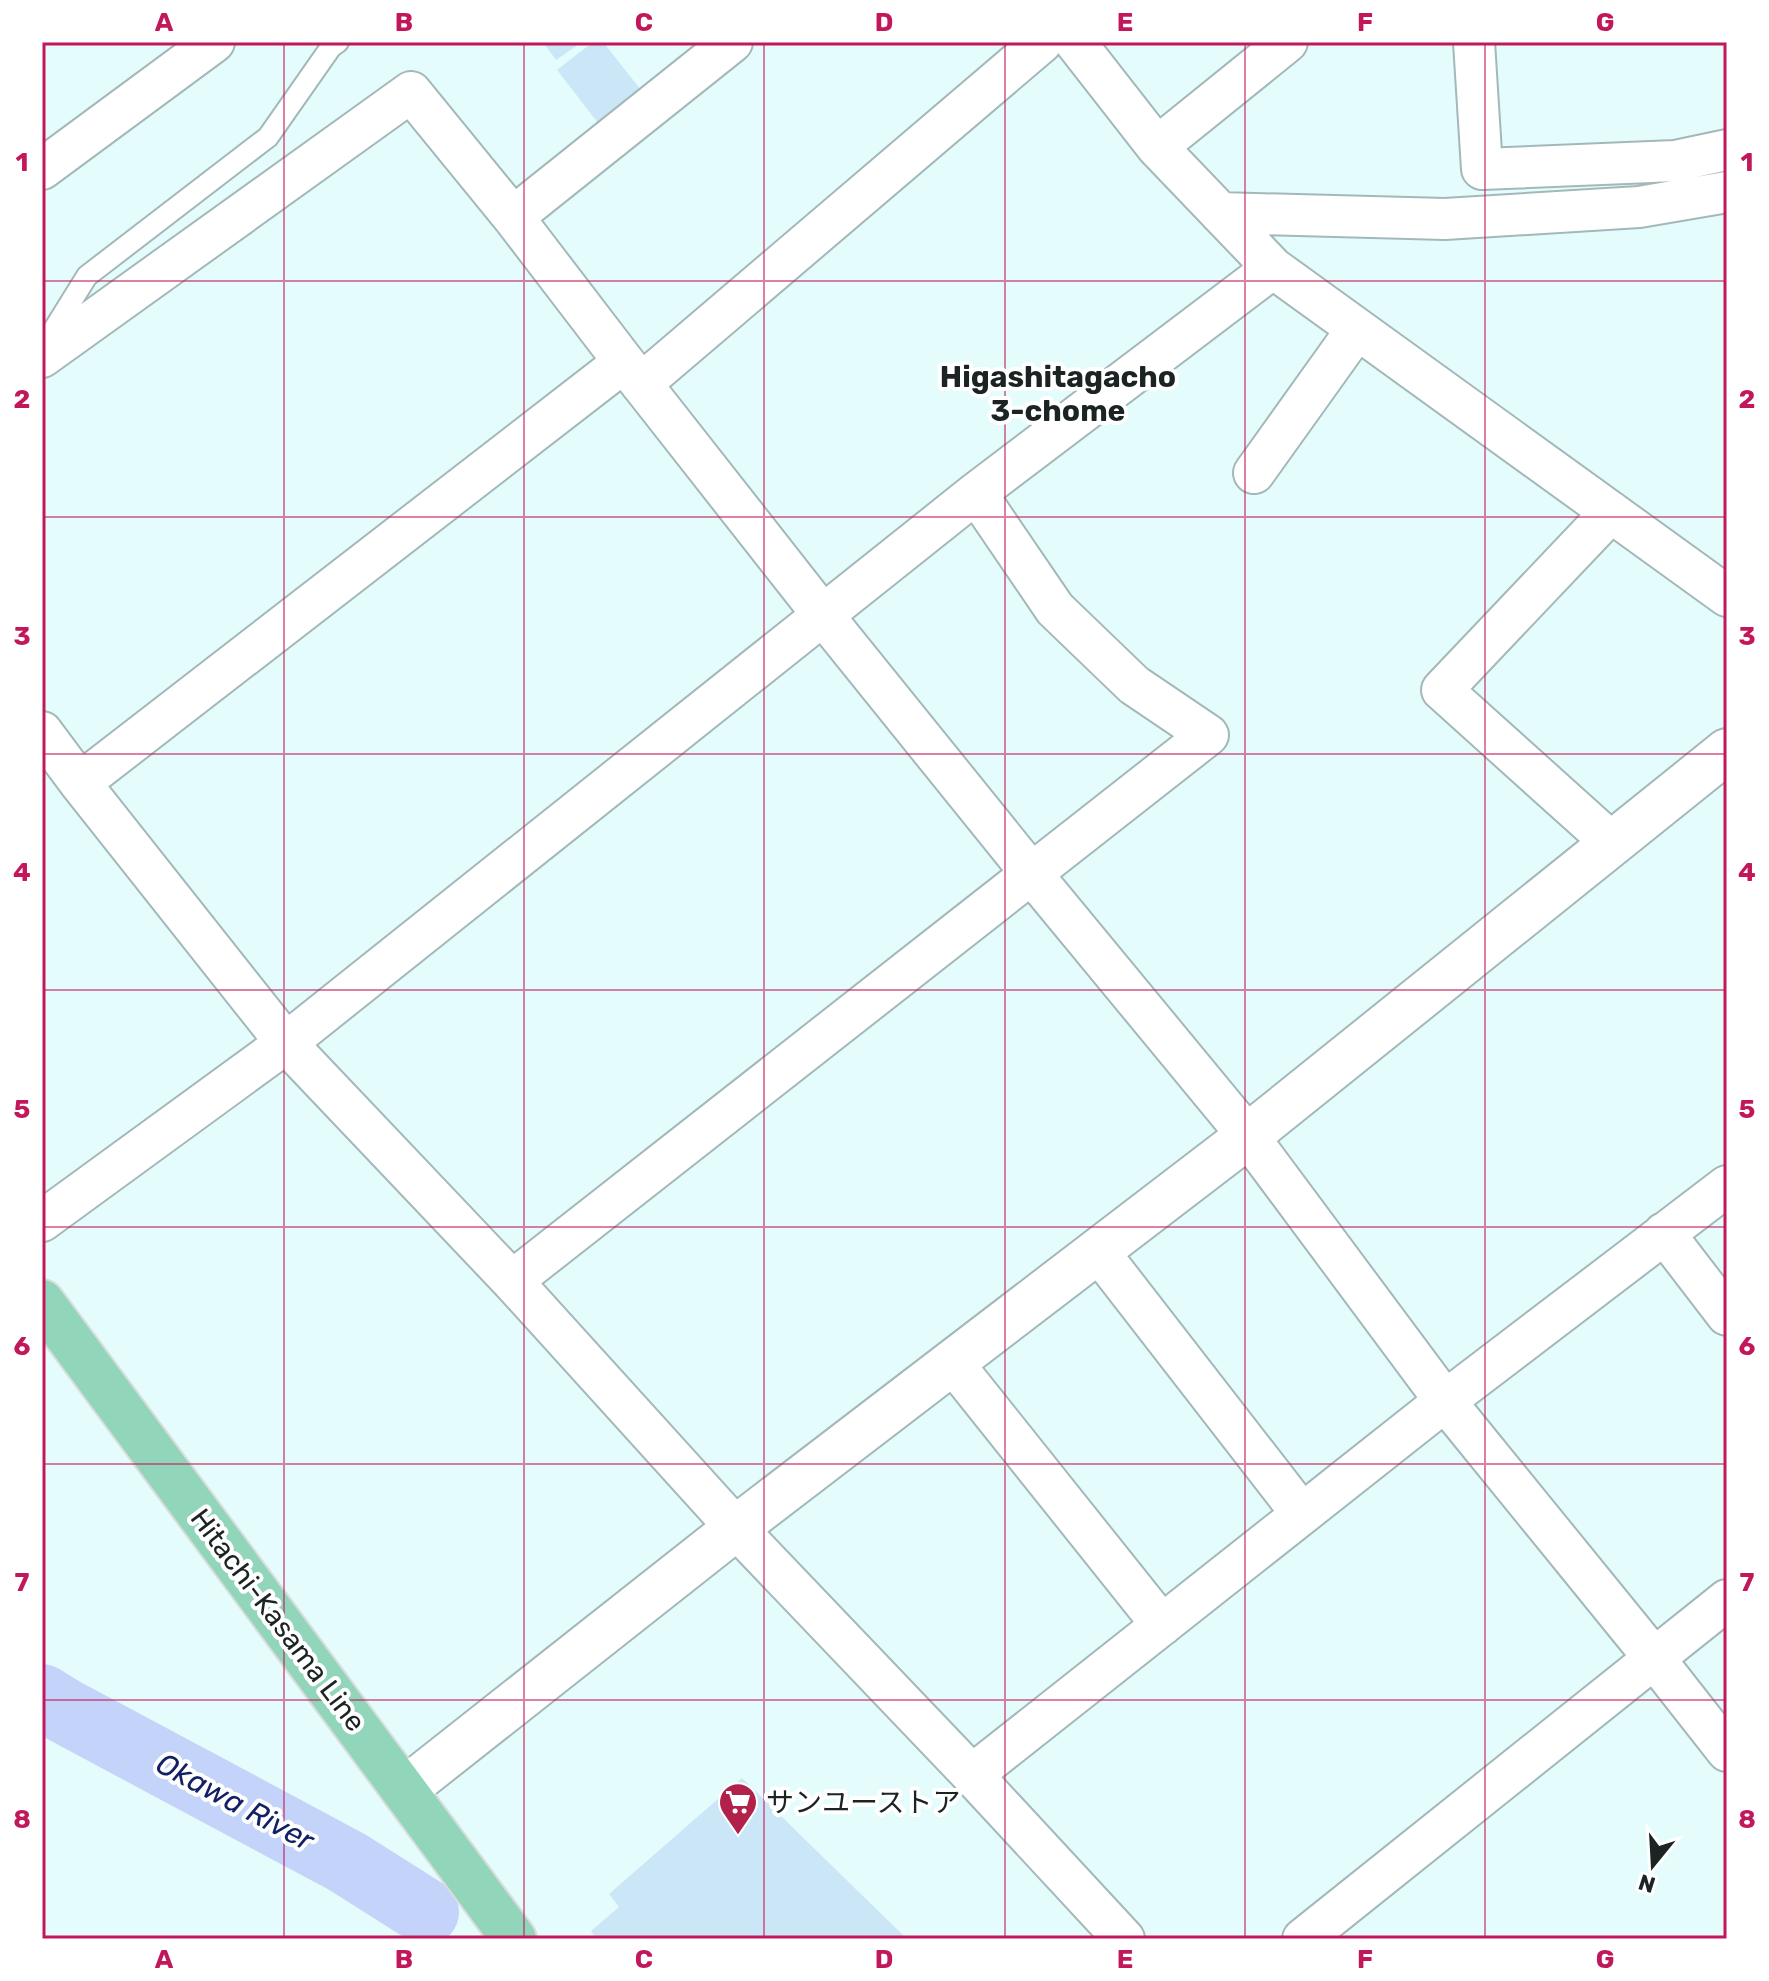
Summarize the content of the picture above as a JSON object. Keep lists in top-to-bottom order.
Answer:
{
  "streets": {
    "main road": ["Hitachi-Kasama Line"]
  },
  "districts": ["Higashitagacho 3-chome"],
  "water": ["Okawa River"],
  "places": {
    "supermarket": ["サンユーストア"]
  },
  "north": "bottom",
  "grid": {
    "columns": [
      "A",
      "B",
      "C",
      "D",
      "E",
      "F",
      "G"
    ],
    "rows": [
      "1",
      "2",
      "3",
      "4",
      "5",
      "6",
      "7",
      "8"
    ]
  }
}
